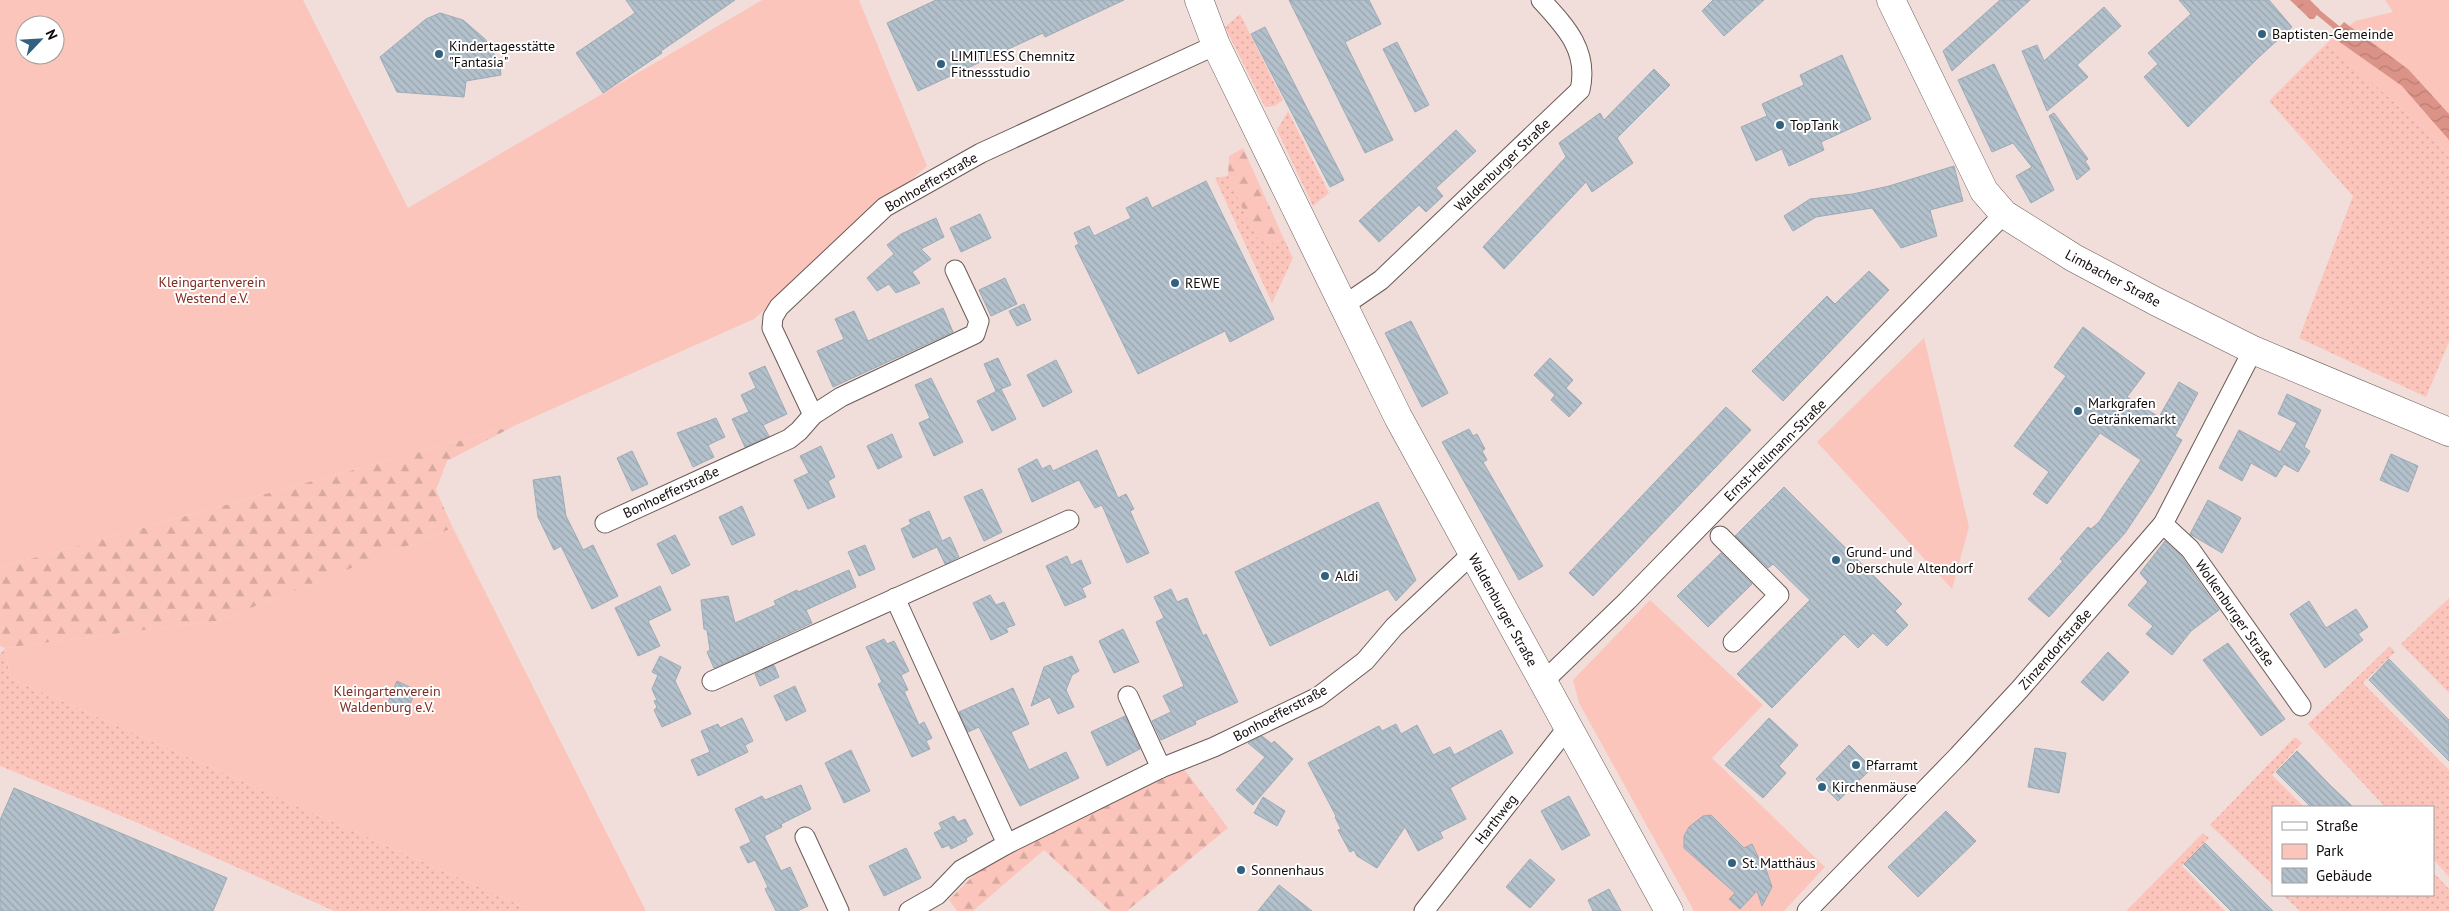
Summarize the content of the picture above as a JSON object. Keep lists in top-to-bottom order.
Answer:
{
  "streets": {
    "street": [
      "Waldenburger Straße",
      "Bonhoefferstraße",
      "Limbacher Straße",
      "Ernst-Heilmann-Straße",
      "Wolkenburger Straße",
      "Zinzendorfstraße",
      "Harthweg"
    ]
  },
  "crossings": [
    ["Waldenburger Straße", "Bonhoefferstraße"],
    ["Waldenburger Straße", "Ernst-Heilmann-Straße"],
    ["Waldenburger Straße", "Harthweg"],
    ["Limbacher Straße", "Ernst-Heilmann-Straße"],
    ["Limbacher Straße", "Zinzendorfstraße"],
    ["Wolkenburger Straße", "Zinzendorfstraße"]
  ],
  "parks": ["Kleingartenverein Westend e.V.", "Kleingartenverein Waldenburg e.V."],
  "places": [
    "Baptisten-Gemeinde",
    "Kindertagesstätte \"Fantasia\"",
    "LIMITLESS Chemnitz Fitnessstudio",
    "TopTank",
    "REWE",
    "Markgrafen Getränkemarkt",
    "Grund- und Oberschule Altendorf",
    "Aldi",
    "Pfarramt",
    "Kirchenmäuse",
    "St. Matthäus",
    "Sonnenhaus"
  ],
  "legend": ["Straße", "Park", "Gebäude"],
  "north": "top right"
}
